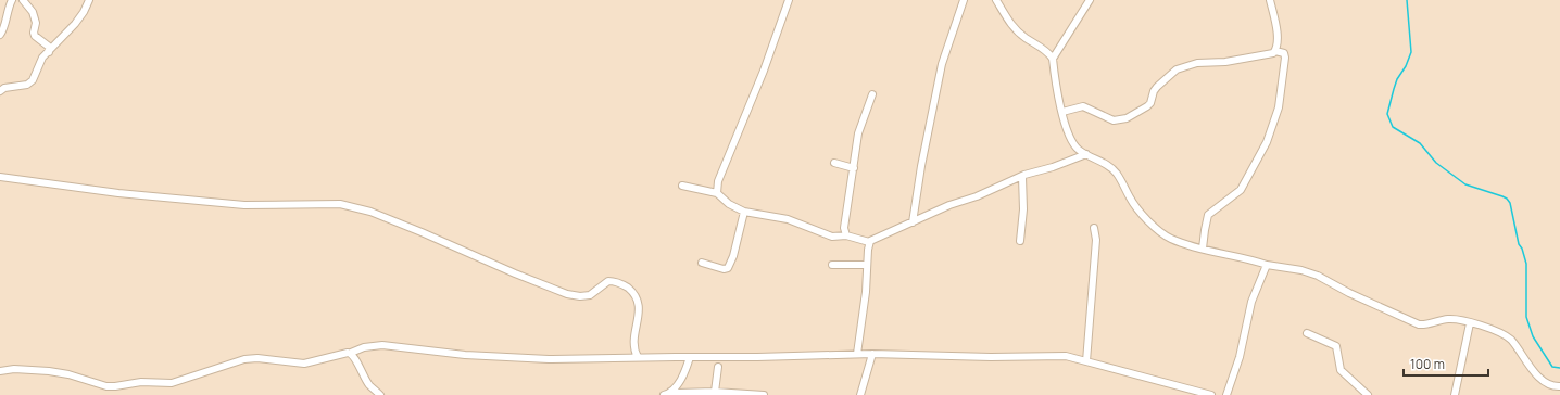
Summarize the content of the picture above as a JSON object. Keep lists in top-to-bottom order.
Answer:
{
  "scale_bar": "100 m"
}
